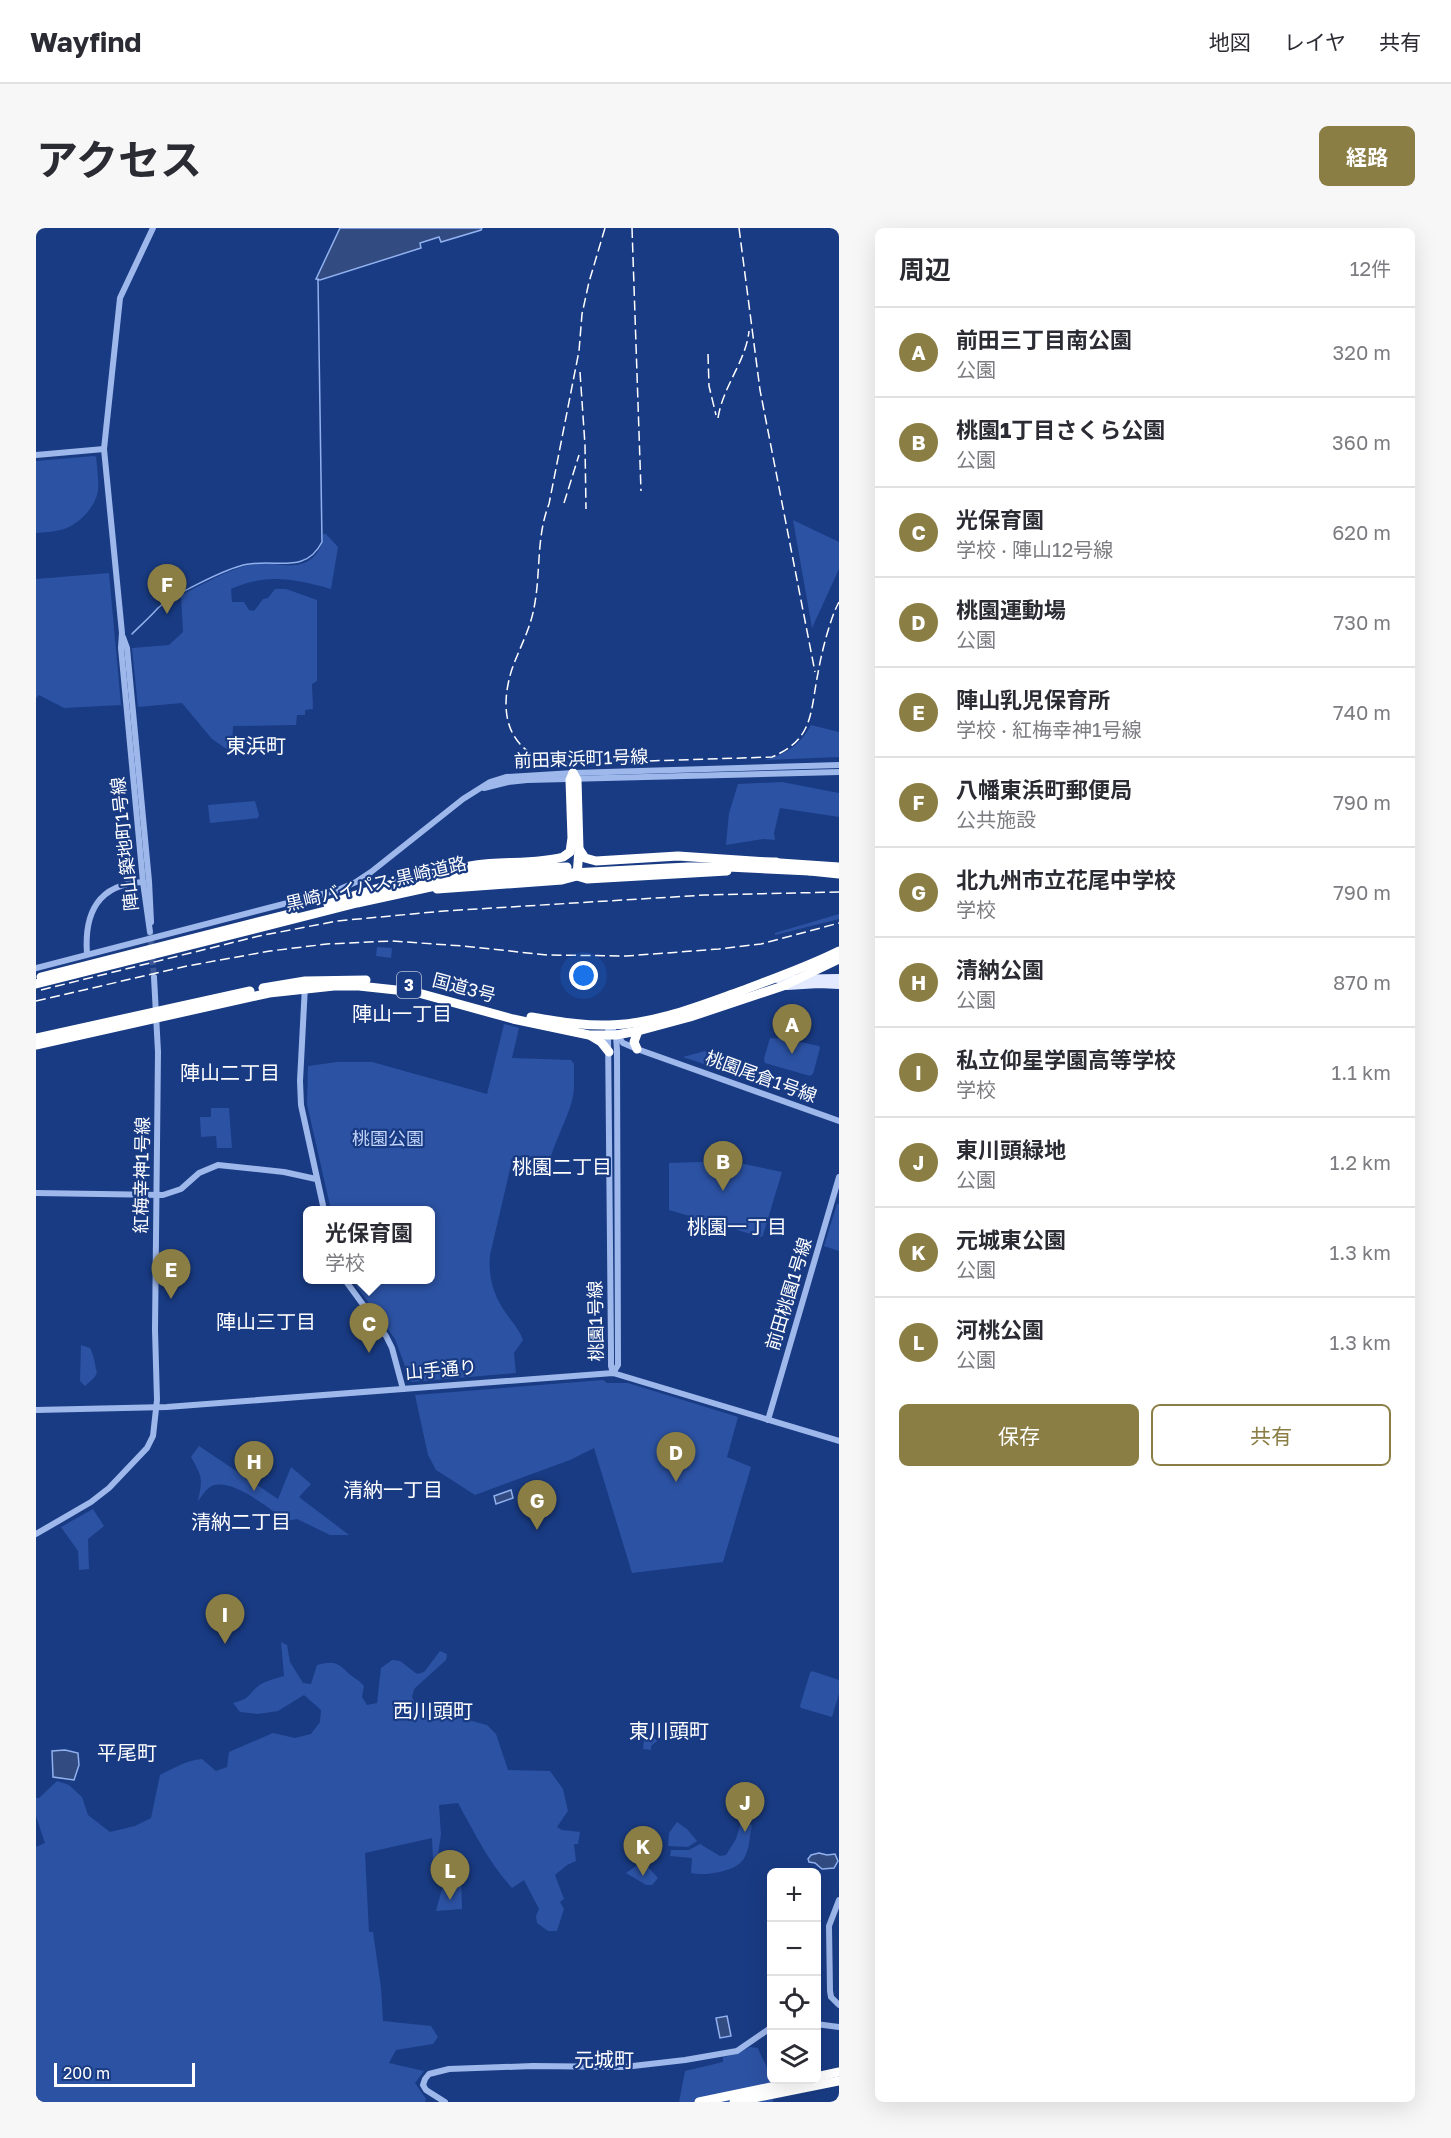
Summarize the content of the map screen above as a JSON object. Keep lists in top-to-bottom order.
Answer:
{
  "streets": {
    "highway": ["黒崎バイパス;黒崎道路", "3", "国道3号"],
    "street": [
      "前田東浜町1号線",
      "陣山築地町1号線",
      "桃園尾倉1号線",
      "紅梅幸神1号線",
      "前田桃園1号線",
      "桃園1号線",
      "山手通り"
    ]
  },
  "crossings": [
    ["国道3号", "紅梅幸神1号線"],
    ["国道3号", "桃園1号線"],
    ["紅梅幸神1号線", "山手通り"],
    ["前田桃園1号線", "山手通り"],
    ["桃園1号線", "山手通り"]
  ],
  "districts": [
    "東浜町",
    "陣山一丁目",
    "陣山二丁目",
    "桃園二丁目",
    "桃園一丁目",
    "陣山三丁目",
    "清納一丁目",
    "清納二丁目",
    "西川頭町",
    "東川頭町",
    "平尾町",
    "元城町"
  ],
  "parks": ["桃園公園"],
  "scale_bar": "200 m",
  "page": {
    "header": "Wayfind",
    "nav": ["地図", "レイヤ", "共有"],
    "title": "アクセス",
    "buttons": [
      "経路",
      ["保存", "共有"]
    ],
    "heading": ["周辺", "12件"],
    "list": [
      {
        "mark": "A",
        "name": "前田三丁目南公園",
        "note": "公園",
        "value": "320 m"
      },
      {
        "mark": "B",
        "name": "桃園1丁目さくら公園",
        "note": "公園",
        "value": "360 m"
      },
      {
        "mark": "C",
        "name": "光保育園",
        "note": "学校 · 陣山12号線",
        "value": "620 m"
      },
      {
        "mark": "D",
        "name": "桃園運動場",
        "note": "公園",
        "value": "730 m"
      },
      {
        "mark": "E",
        "name": "陣山乳児保育所",
        "note": "学校 · 紅梅幸神1号線",
        "value": "740 m"
      },
      {
        "mark": "F",
        "name": "八幡東浜町郵便局",
        "note": "公共施設",
        "value": "790 m"
      },
      {
        "mark": "G",
        "name": "北九州市立花尾中学校",
        "note": "学校",
        "value": "790 m"
      },
      {
        "mark": "H",
        "name": "清納公園",
        "note": "公園",
        "value": "870 m"
      },
      {
        "mark": "I",
        "name": "私立仰星学園高等学校",
        "note": "学校",
        "value": "1.1 km"
      },
      {
        "mark": "J",
        "name": "東川頭緑地",
        "note": "公園",
        "value": "1.2 km"
      },
      {
        "mark": "K",
        "name": "元城東公園",
        "note": "公園",
        "value": "1.3 km"
      },
      {
        "mark": "L",
        "name": "河桃公園",
        "note": "公園",
        "value": "1.3 km"
      }
    ],
    "pins": [
      "F",
      "A",
      "B",
      "E",
      "C",
      "D",
      "H",
      "G",
      "I",
      "J",
      "K",
      "L"
    ],
    "popup": ["光保育園", "学校"],
    "map_buttons": ["+", "−"],
    "scale": "200 m"
  }
}
